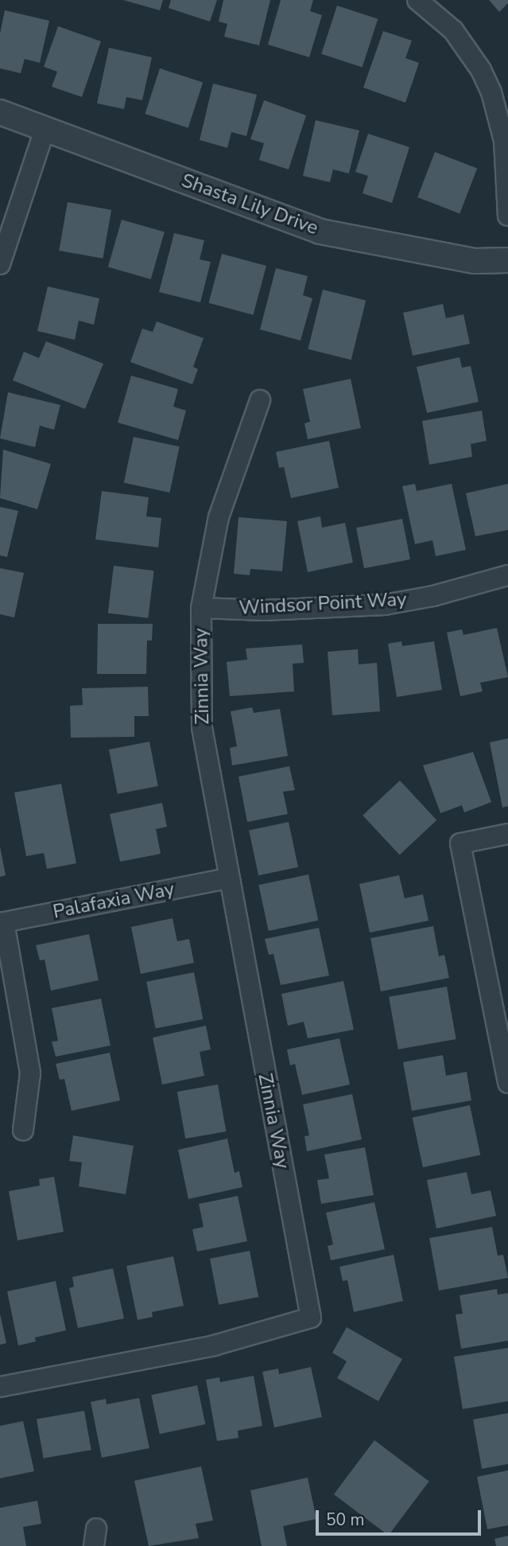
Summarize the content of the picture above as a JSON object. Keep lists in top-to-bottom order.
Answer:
{
  "streets": {
    "street": [
      "Shasta Lily Drive",
      "Windsor Point Way",
      "Zinnia Way",
      "Palafaxia Way"
    ]
  },
  "crossings": [
    ["Windsor Point Way", "Zinnia Way"],
    ["Zinnia Way", "Palafaxia Way"]
  ],
  "scale_bar": "50 m"
}
